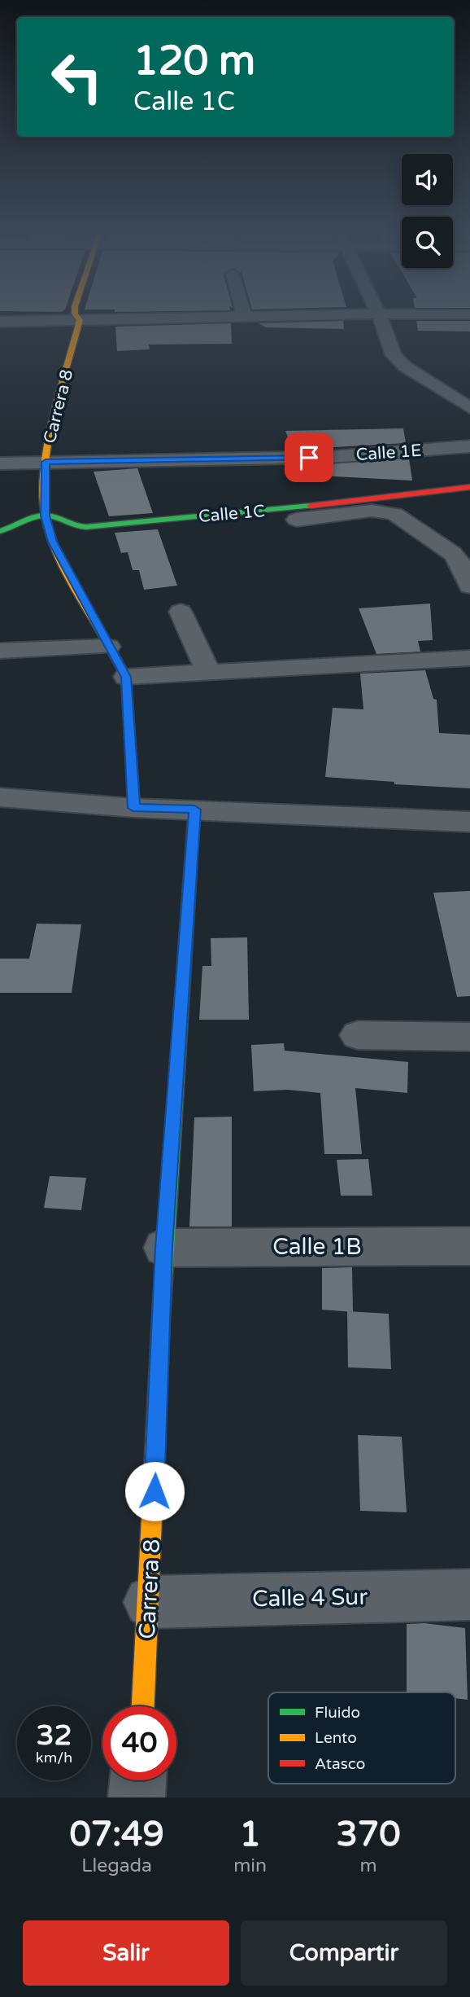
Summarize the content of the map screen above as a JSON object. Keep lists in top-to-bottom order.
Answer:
{
  "streets": {
    "street": [
      "Carrera 8",
      "Calle 1E",
      "Calle 1C",
      "Calle 1B",
      "Calle 4 Sur"
    ]
  },
  "crossings": [
    ["Carrera 8", "Calle 1E"],
    ["Carrera 8", "Calle 1C"],
    ["Carrera 8", "Calle 1B"],
    ["Carrera 8", "Calle 4 Sur"]
  ],
  "legend": ["Fluido", "Lento", "Atasco"],
  "page": {
    "turn": ["120 m", "Calle 1C"],
    "speed": "32 km/h",
    "limit": "40",
    "eta": [
      "07:49",
      "Llegada",
      "1",
      "min",
      "370",
      "m"
    ],
    "buttons": ["Salir", "Compartir"]
  }
}
